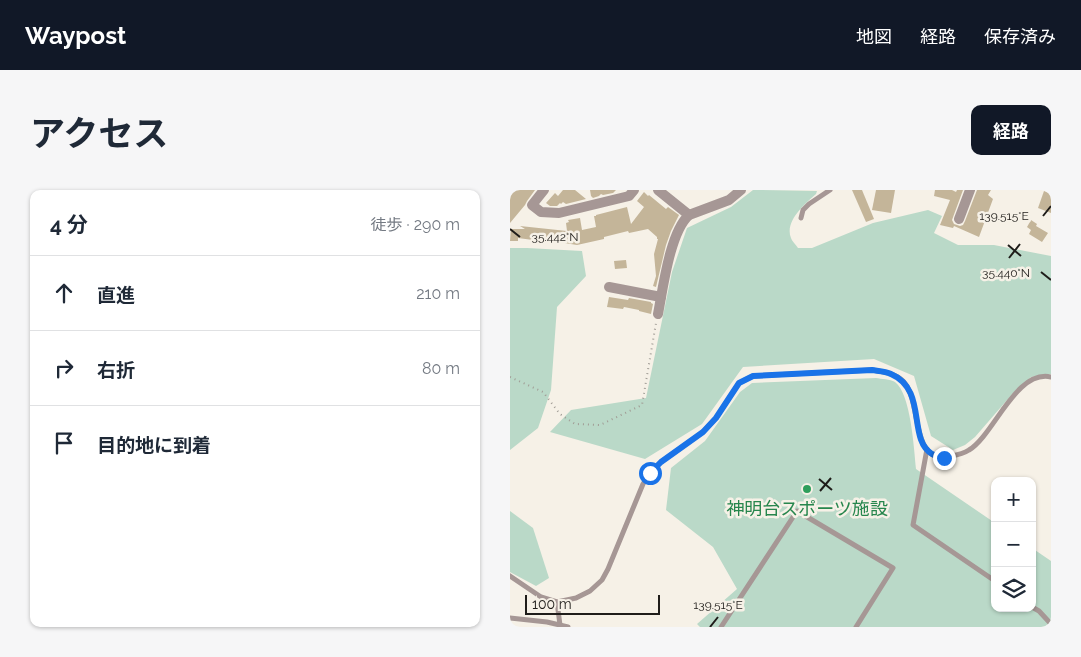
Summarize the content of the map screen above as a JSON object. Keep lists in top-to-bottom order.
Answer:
{
  "places": ["神明台スポーツ施設"],
  "scale_bar": "100 m",
  "page": {
    "header": "Waypost",
    "nav": ["地図", "経路", "保存済み"],
    "title": "アクセス",
    "buttons": "経路",
    "heading": ["4 分", "徒歩 · 290 m"],
    "list": [
      ["直進", "210 m"],
      ["右折", "80 m"],
      "目的地に到着"
    ],
    "map_buttons": ["+", "−"],
    "scale": "100 m"
  },
  "coordinates": ["139.515°E", "35.442°N", "35.440°N"]
}
